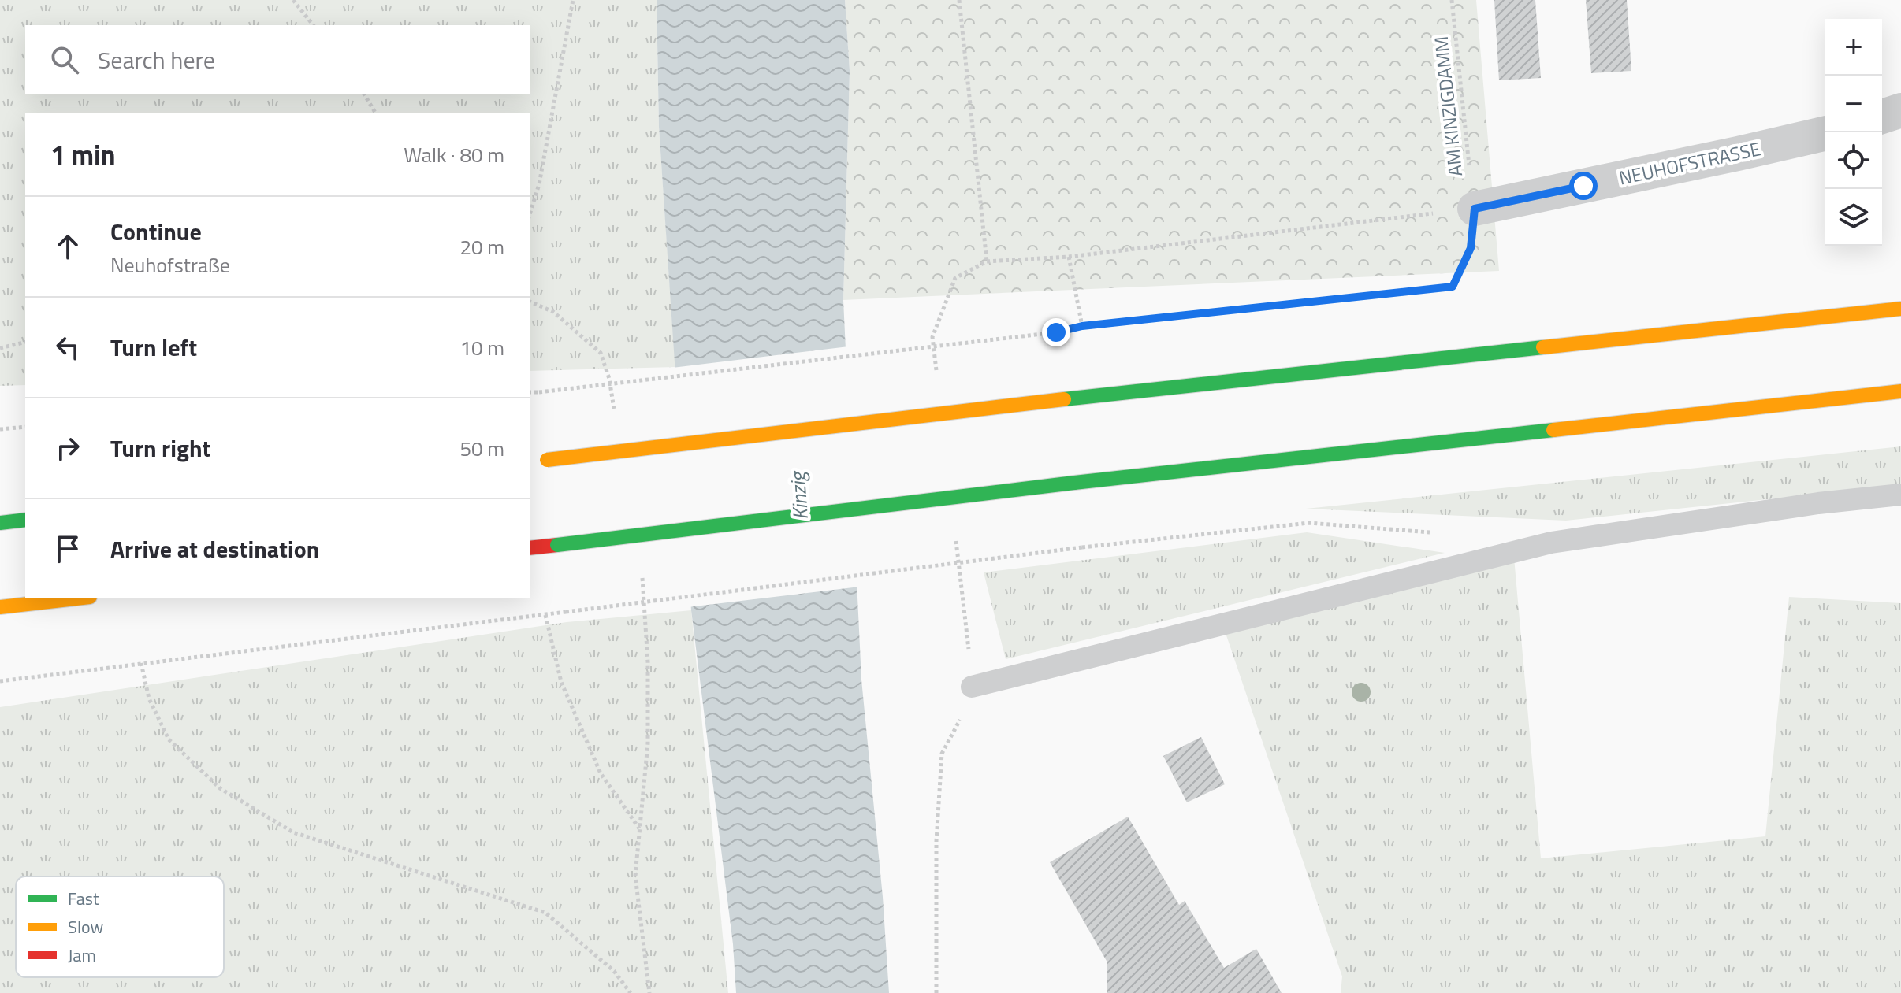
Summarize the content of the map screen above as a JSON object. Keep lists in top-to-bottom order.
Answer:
{
  "streets": {
    "street": ["NEUHOFSTRASSE"],
    "path": ["AM KINZIGDAMM"]
  },
  "crossings": [
    ["AM KINZIGDAMM", "NEUHOFSTRASSE"]
  ],
  "water": ["Kinzig"],
  "legend": ["Fast", "Slow", "Jam"],
  "page": {
    "map_buttons": ["+", "−"],
    "search": "Search here",
    "heading": ["1 min", "Walk · 80 m"],
    "list": [
      ["Continue", "Neuhofstraße", "20 m"],
      ["Turn left", "10 m"],
      ["Turn right", "50 m"],
      "Arrive at destination"
    ]
  }
}
